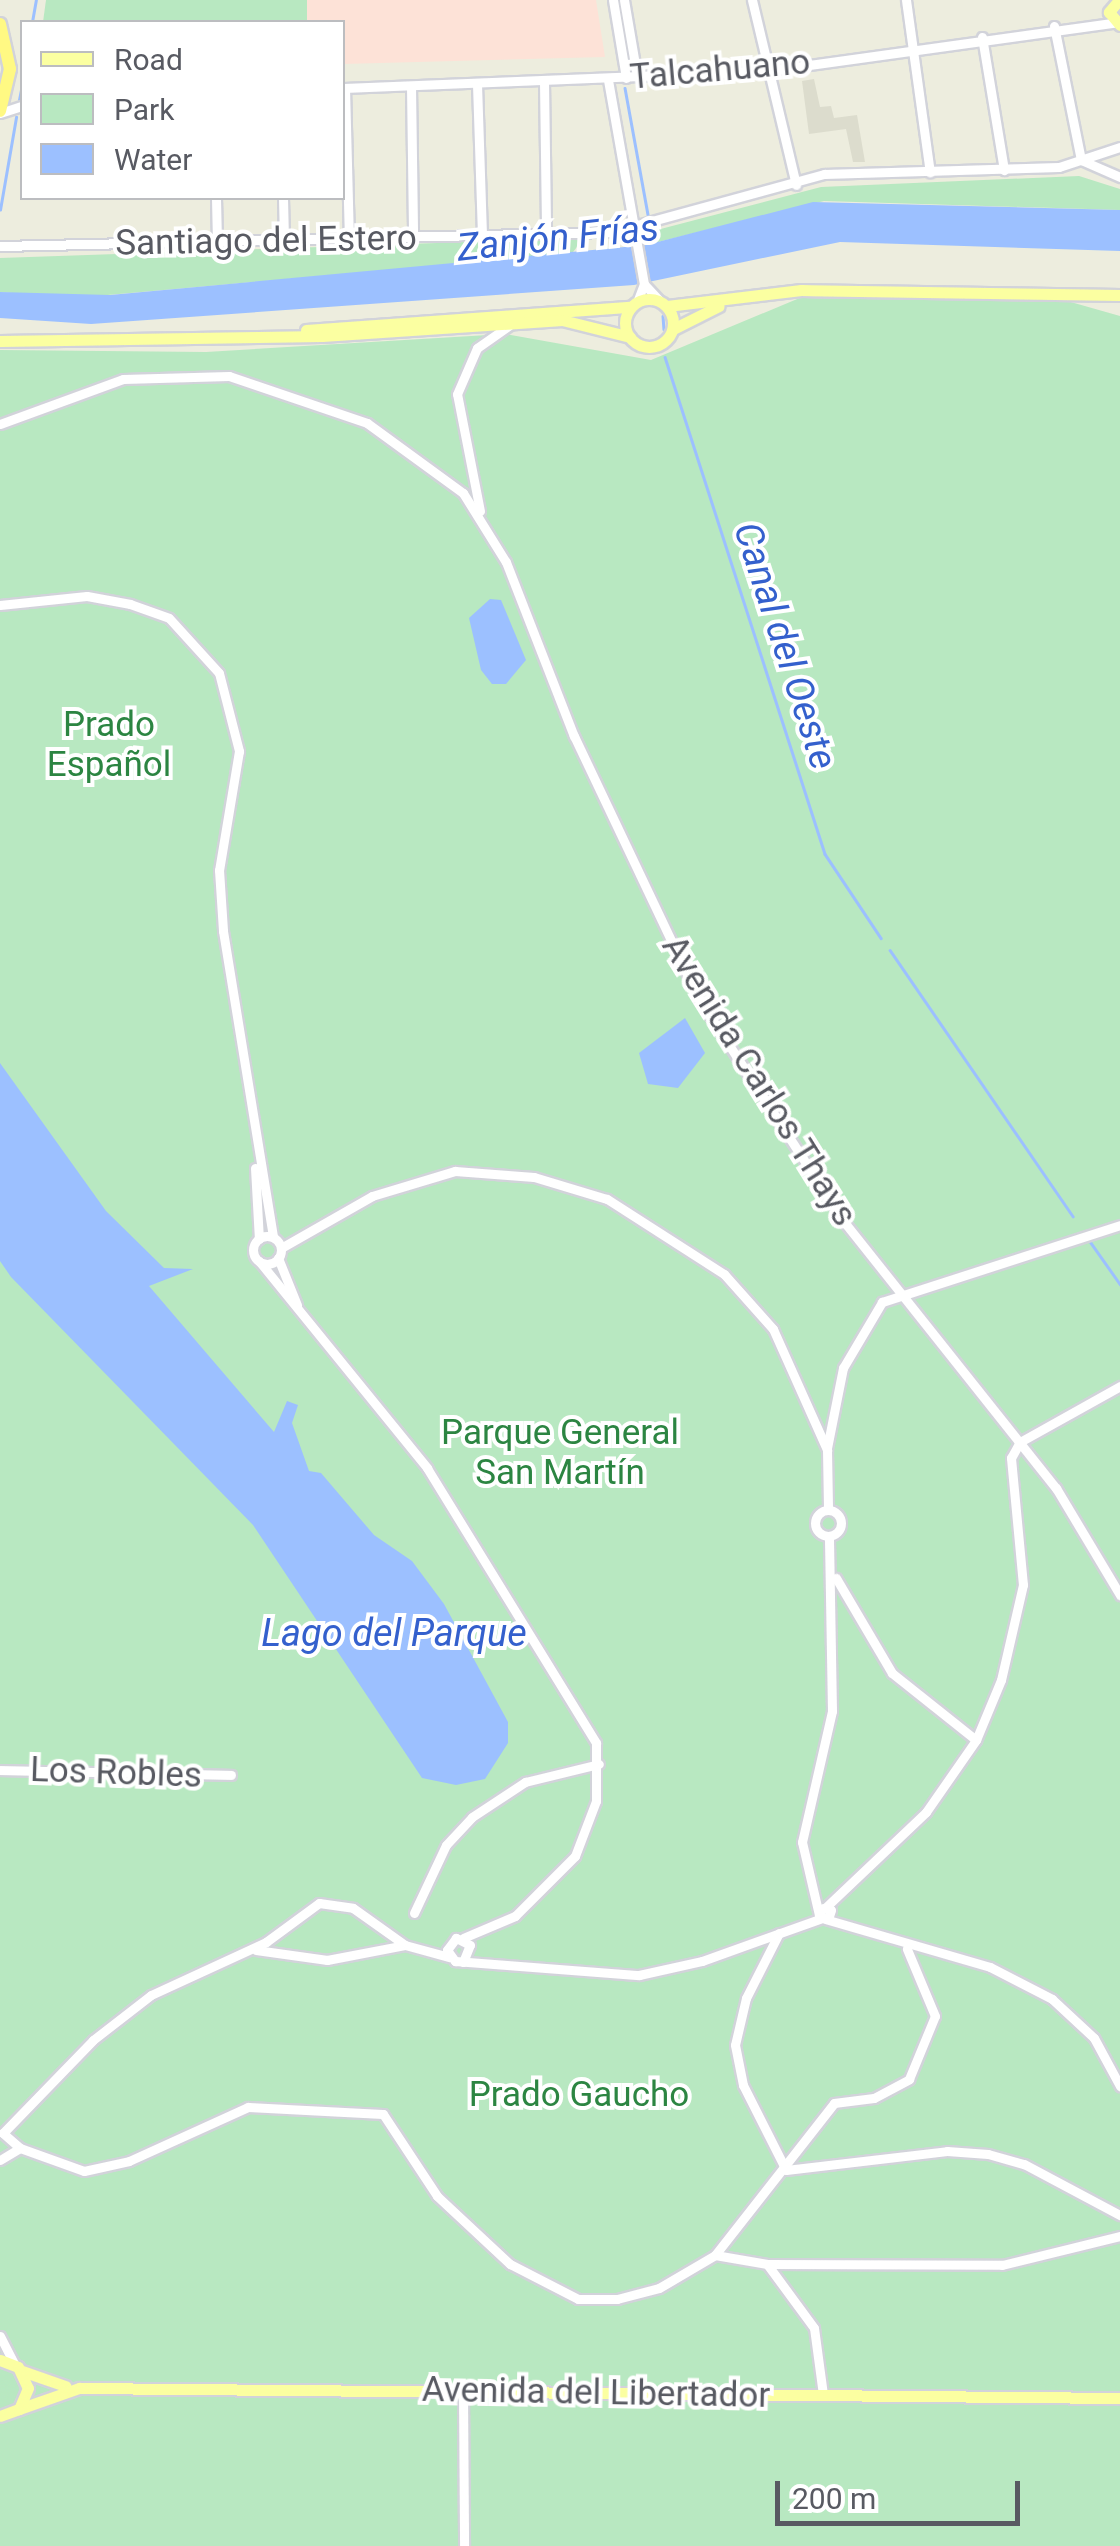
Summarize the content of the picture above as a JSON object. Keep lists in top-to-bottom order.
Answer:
{
  "streets": {
    "main road": ["Avenida del Libertador"],
    "street": [
      "Talcahuano",
      "Santiago del Estero",
      "Avenida Carlos Thays",
      "Los Robles"
    ]
  },
  "water": ["Zanjón Frías", "Canal del Oeste", "Lago del Parque"],
  "parks": ["Prado Español", "Parque General San Martín", "Prado Gaucho"],
  "legend": ["Road", "Park", "Water"],
  "scale_bar": "200 m"
}
